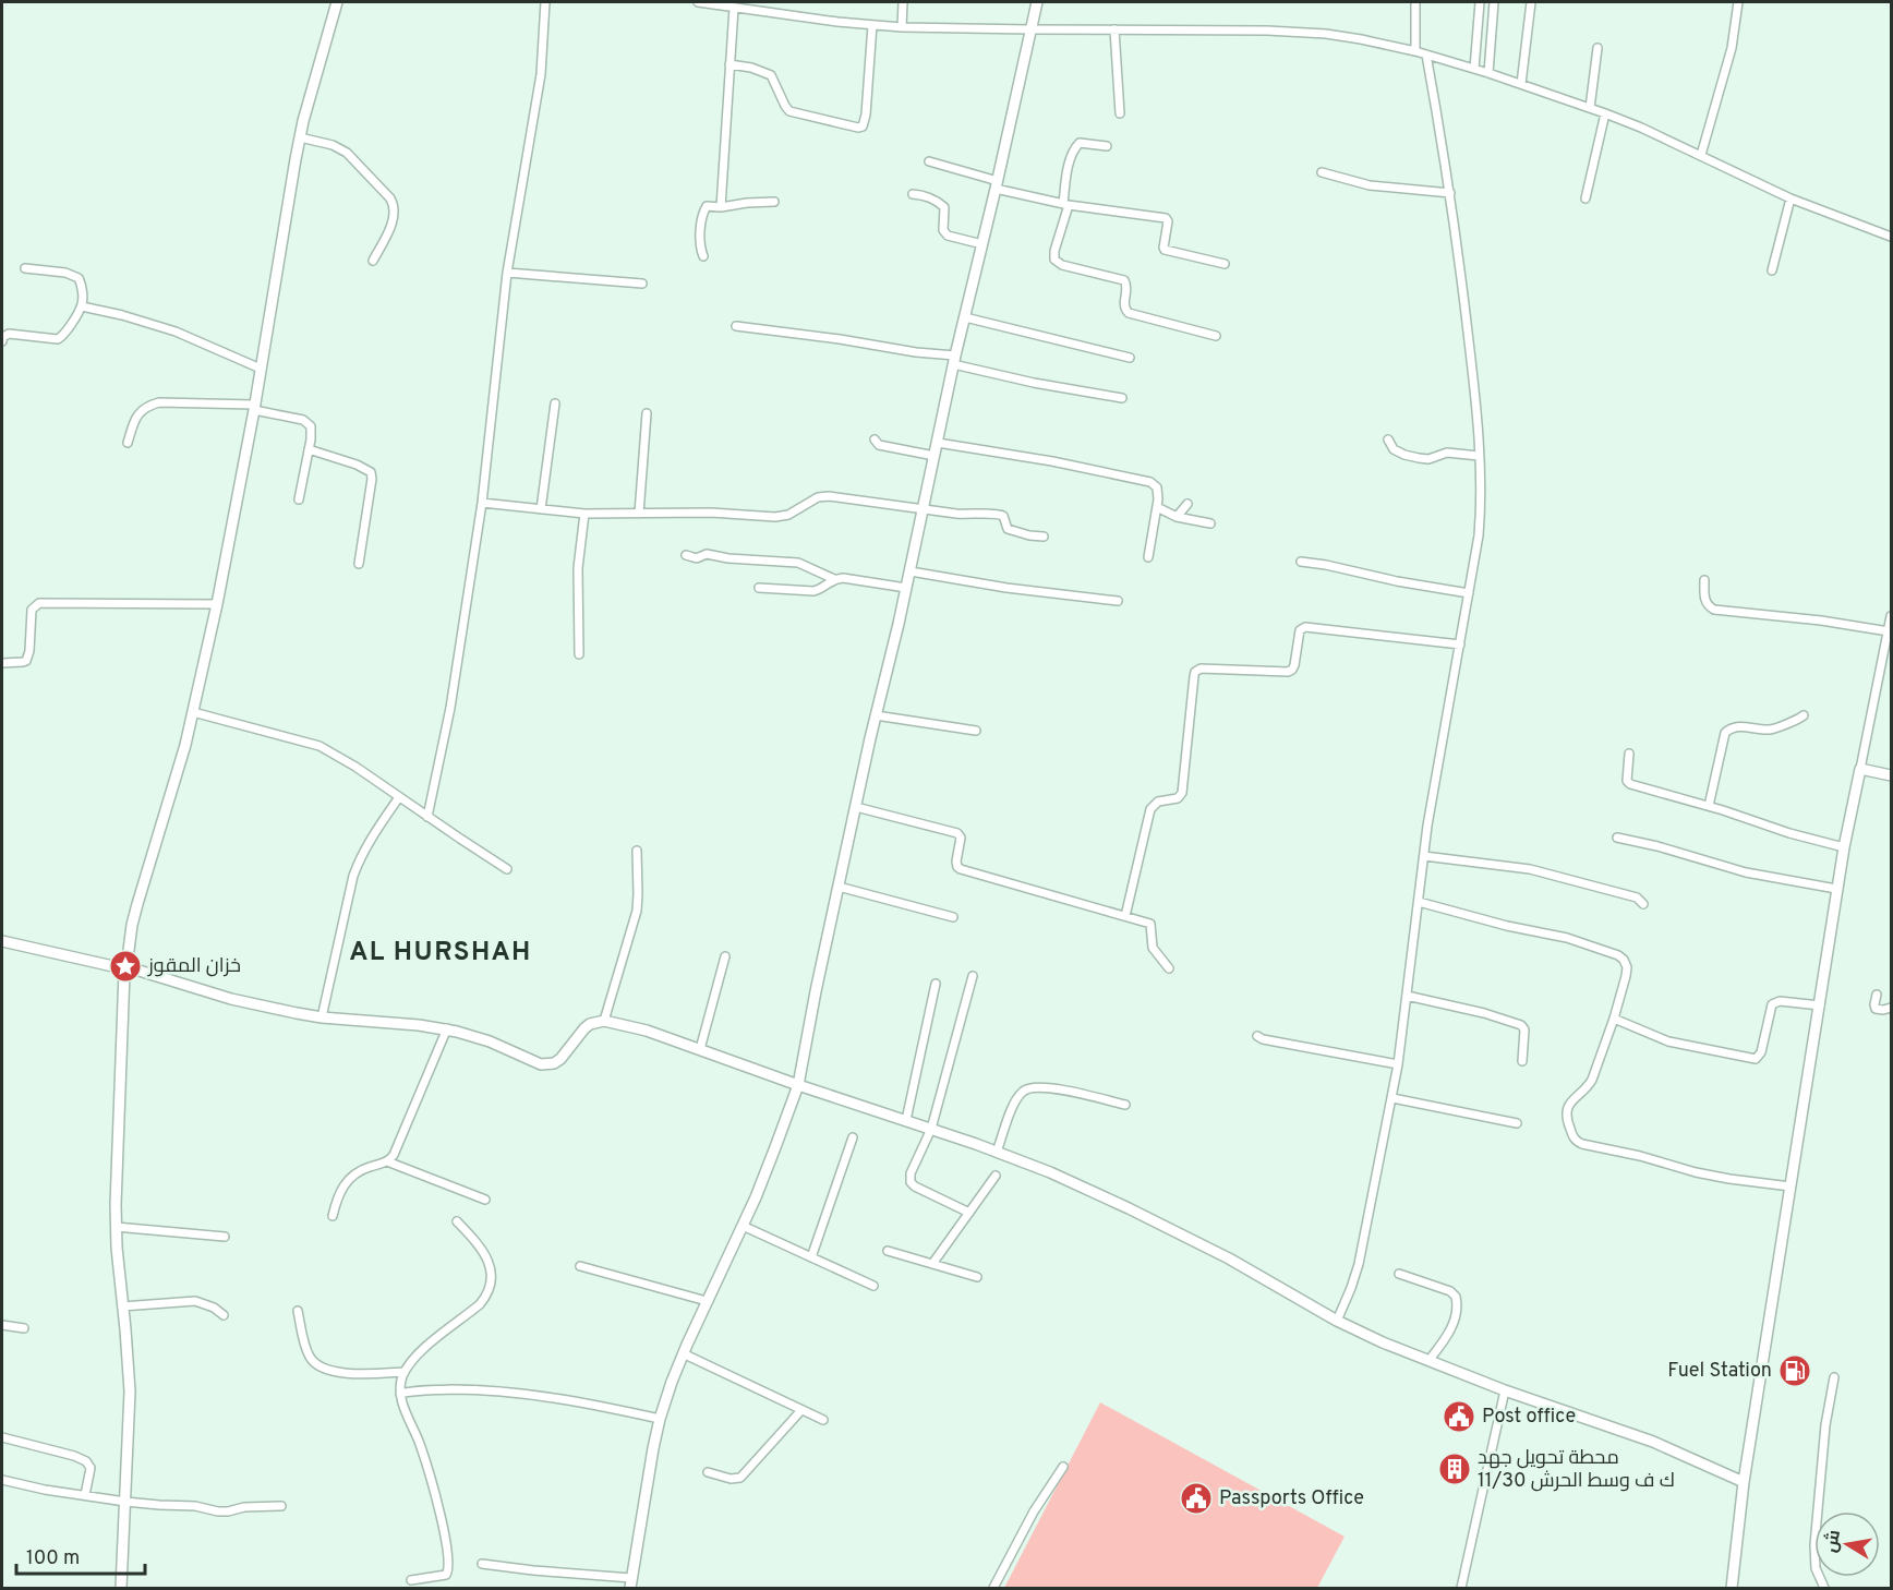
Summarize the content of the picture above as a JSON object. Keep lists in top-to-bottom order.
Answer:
{
  "districts": ["AL HURSHAH"],
  "places": {
    "place": ["خزان المقوز"],
    "fuel station": ["Fuel Station"],
    "public building": ["Post office", "Passports Office"],
    "building": ["محطة تحويل جهد 11/30 ك ف وسط الحرش"]
  },
  "scale_bar": "100 m",
  "north": "left"
}
